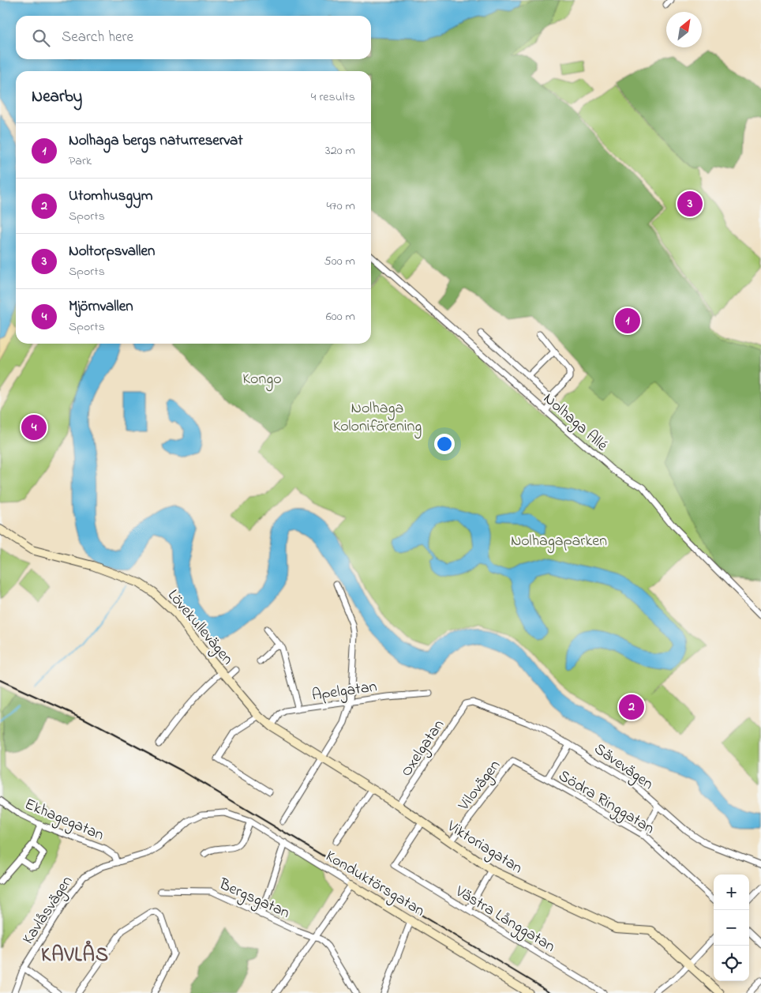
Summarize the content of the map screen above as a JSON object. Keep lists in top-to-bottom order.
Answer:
{
  "streets": {
    "street": [
      "Nolhaga Allé",
      "Lövekullevägen",
      "Apelgatan",
      "Oxelgatan",
      "Sävevägen",
      "Vilovägen",
      "Södra Ringgatan",
      "Ekhagegatan",
      "Viktoriagatan",
      "Konduktörsgatan",
      "Bergsgatan",
      "Kavlåsvägen",
      "Västra Långgatan"
    ]
  },
  "crossings": [
    ["Lövekullevägen", "Viktoriagatan"],
    ["Apelgatan", "Viktoriagatan"],
    ["Oxelgatan", "Sävevägen"],
    ["Oxelgatan", "Viktoriagatan"],
    ["Vilovägen", "Södra Ringgatan"],
    ["Vilovägen", "Viktoriagatan"],
    ["Ekhagegatan", "Kavlåsvägen"],
    ["Viktoriagatan", "Västra Långgatan"],
    ["Konduktörsgatan", "Kavlåsvägen"]
  ],
  "districts": ["KAVLÅS"],
  "parks": ["Kongo", "Nolhaga Koloniförening", "Nolhagaparken"],
  "north": "top right",
  "page": {
    "search": "Search here",
    "heading": ["Nearby", "4 results"],
    "list": [
      {
        "mark": "1",
        "name": "Nolhaga bergs naturreservat",
        "note": "Park",
        "value": "320 m"
      },
      {
        "mark": "2",
        "name": "Utomhusgym",
        "note": "Sports",
        "value": "470 m"
      },
      {
        "mark": "3",
        "name": "Noltorpsvallen",
        "note": "Sports",
        "value": "500 m"
      },
      {
        "mark": "4",
        "name": "Mjörnvallen",
        "note": "Sports",
        "value": "600 m"
      }
    ],
    "pins": [
      "3",
      "1",
      "4",
      "2"
    ],
    "map_buttons": ["+", "−"]
  }
}
